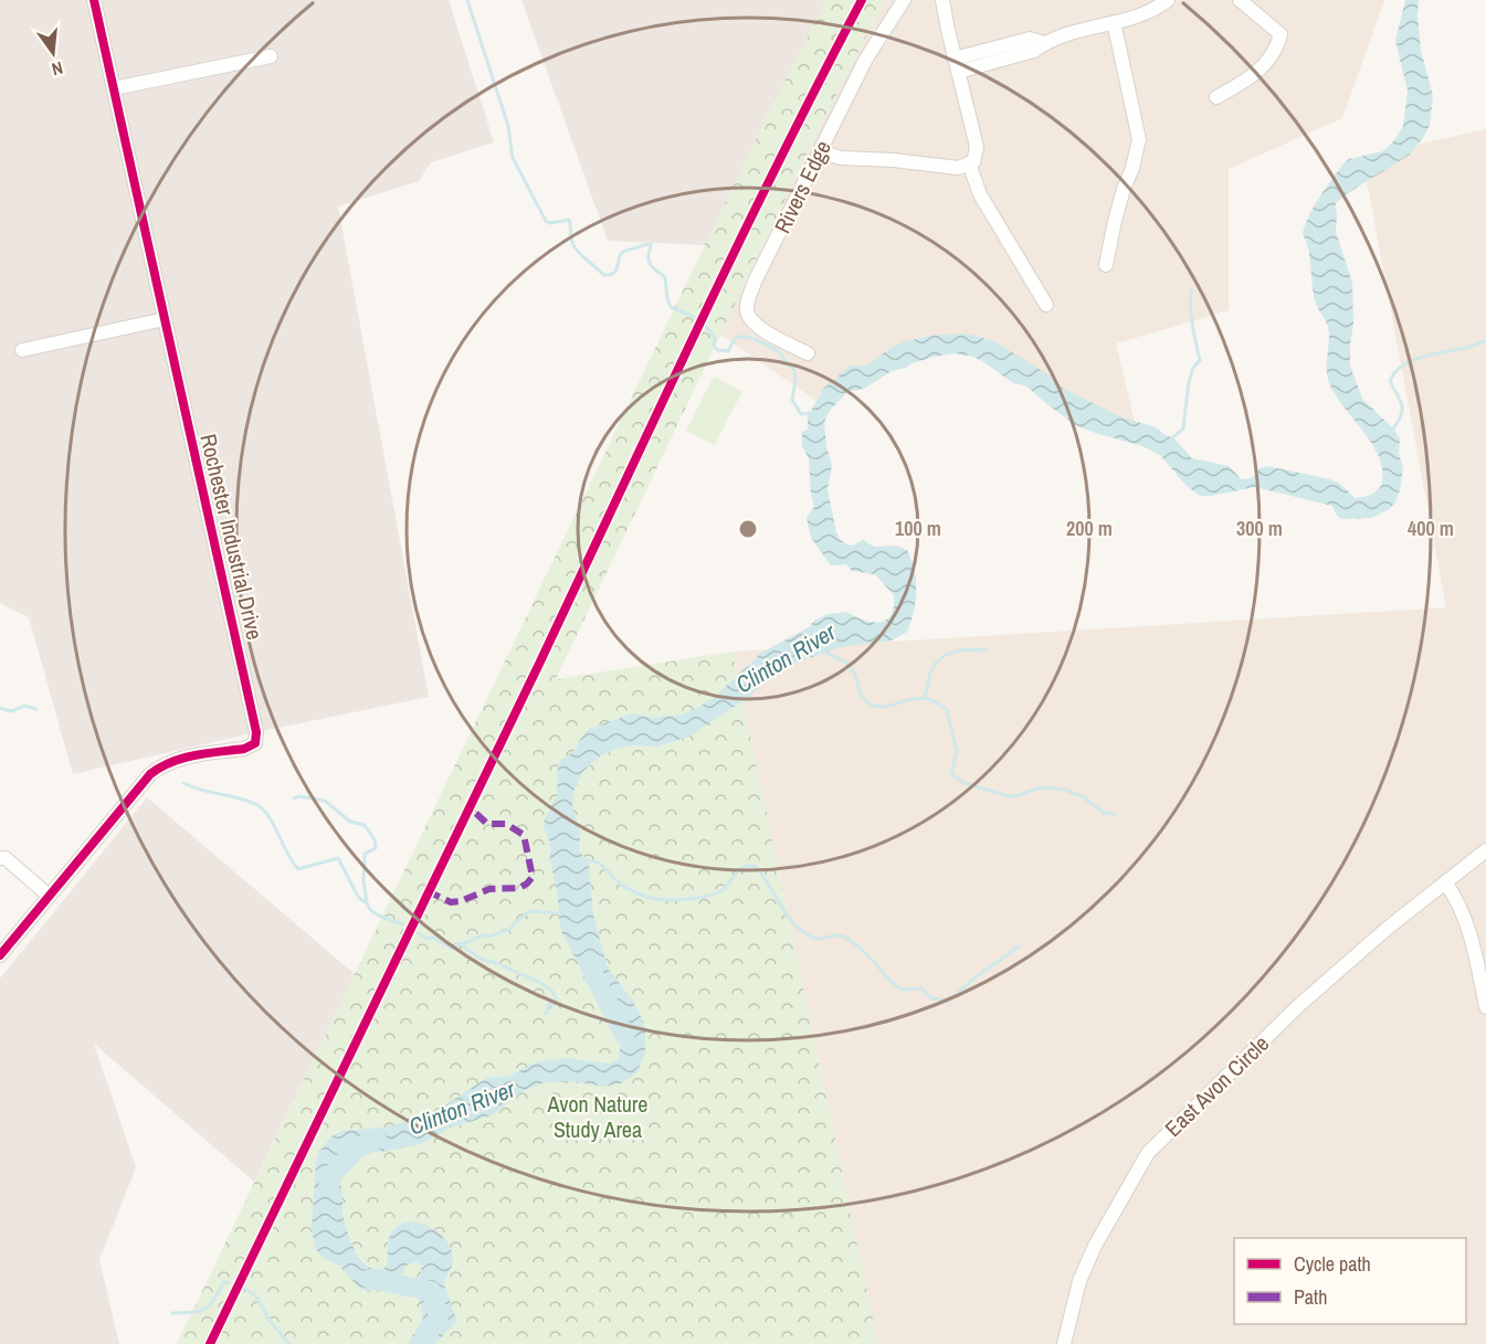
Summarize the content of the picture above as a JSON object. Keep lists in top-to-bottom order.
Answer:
{
  "streets": {
    "street": ["Rivers Edge", "Rochester Industrial Drive", "East Avon Circle"]
  },
  "water": ["Clinton River"],
  "parks": ["Avon Nature Study Area"],
  "legend": ["Cycle path", "Path"],
  "north": "bottom",
  "rings": [
    "100 m",
    "200 m",
    "300 m",
    "400 m"
  ]
}
